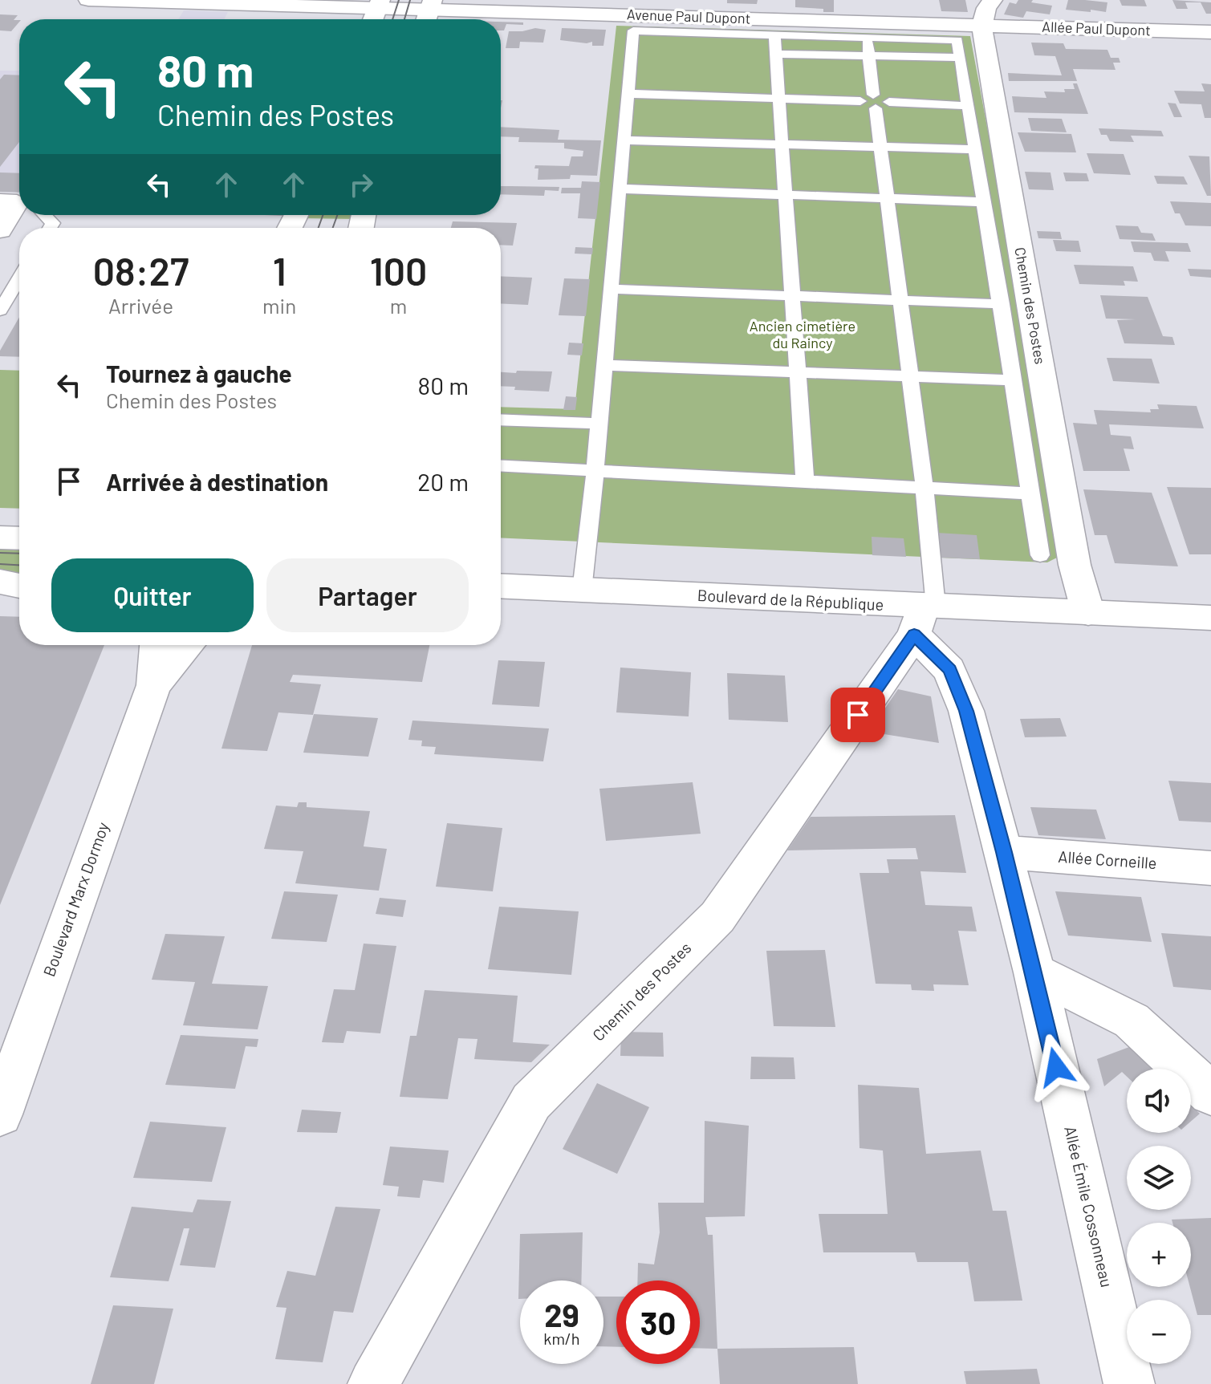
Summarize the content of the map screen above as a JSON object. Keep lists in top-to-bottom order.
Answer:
{
  "streets": {
    "street": [
      "Avenue Paul Dupont",
      "Allée Paul Dupont",
      "Chemin des Postes",
      "Boulevard de la République",
      "Allée Corneille",
      "Boulevard Marx Dormoy",
      "Allée Émile Cossonneau"
    ]
  },
  "crossings": [
    ["Avenue Paul Dupont", "Allée Paul Dupont"],
    ["Avenue Paul Dupont", "Chemin des Postes"],
    ["Allée Paul Dupont", "Chemin des Postes"],
    ["Chemin des Postes", "Boulevard de la République"],
    ["Chemin des Postes", "Allée Émile Cossonneau"],
    ["Boulevard de la République", "Allée Émile Cossonneau"],
    ["Allée Corneille", "Allée Émile Cossonneau"]
  ],
  "parks": ["Ancien cimetière du Raincy"],
  "page": {
    "turn": ["80 m", "Chemin des Postes"],
    "eta": [
      "08:27",
      "Arrivée",
      "1",
      "min",
      "100",
      "m"
    ],
    "list": [
      {
        "name": "Tournez à gauche",
        "note": "Chemin des Postes",
        "value": "80 m"
      },
      {
        "name": "Arrivée à destination",
        "value": "20 m"
      }
    ],
    "buttons": ["Quitter", "Partager"],
    "map_buttons": ["+", "−"],
    "speed": "29 km/h",
    "limit": "30"
  }
}
